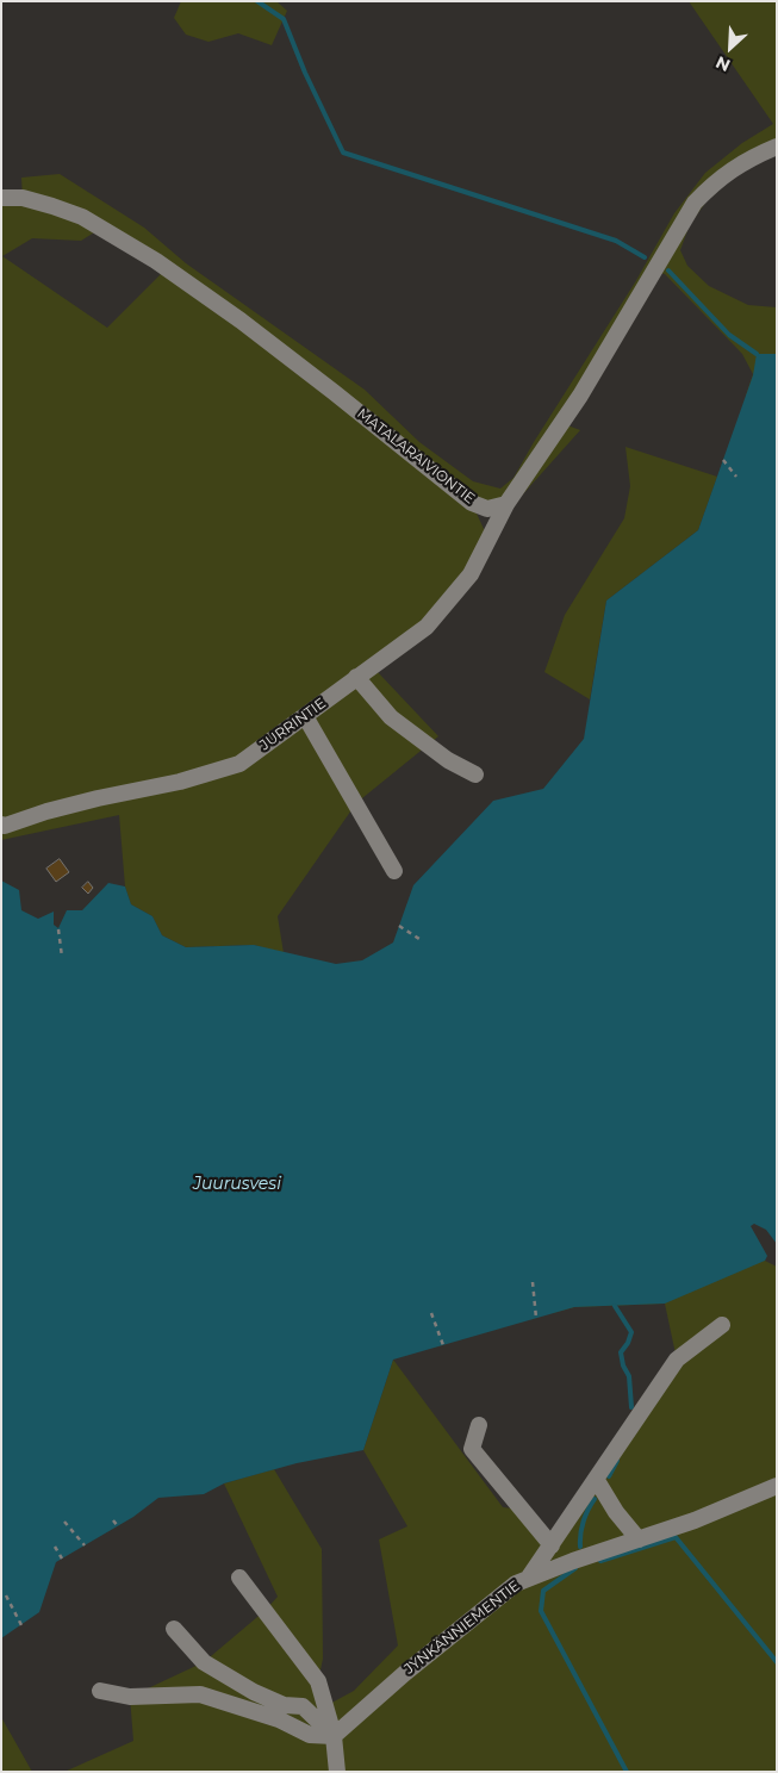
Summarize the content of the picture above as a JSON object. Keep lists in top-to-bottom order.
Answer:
{
  "streets": {
    "street": ["MATALARAIVIONTIE", "JURRINTIE", "JYNKÄNNIEMENTIE"]
  },
  "crossings": [
    ["MATALARAIVIONTIE", "JURRINTIE"]
  ],
  "water": ["Juurusvesi"],
  "north": "bottom left"
}
